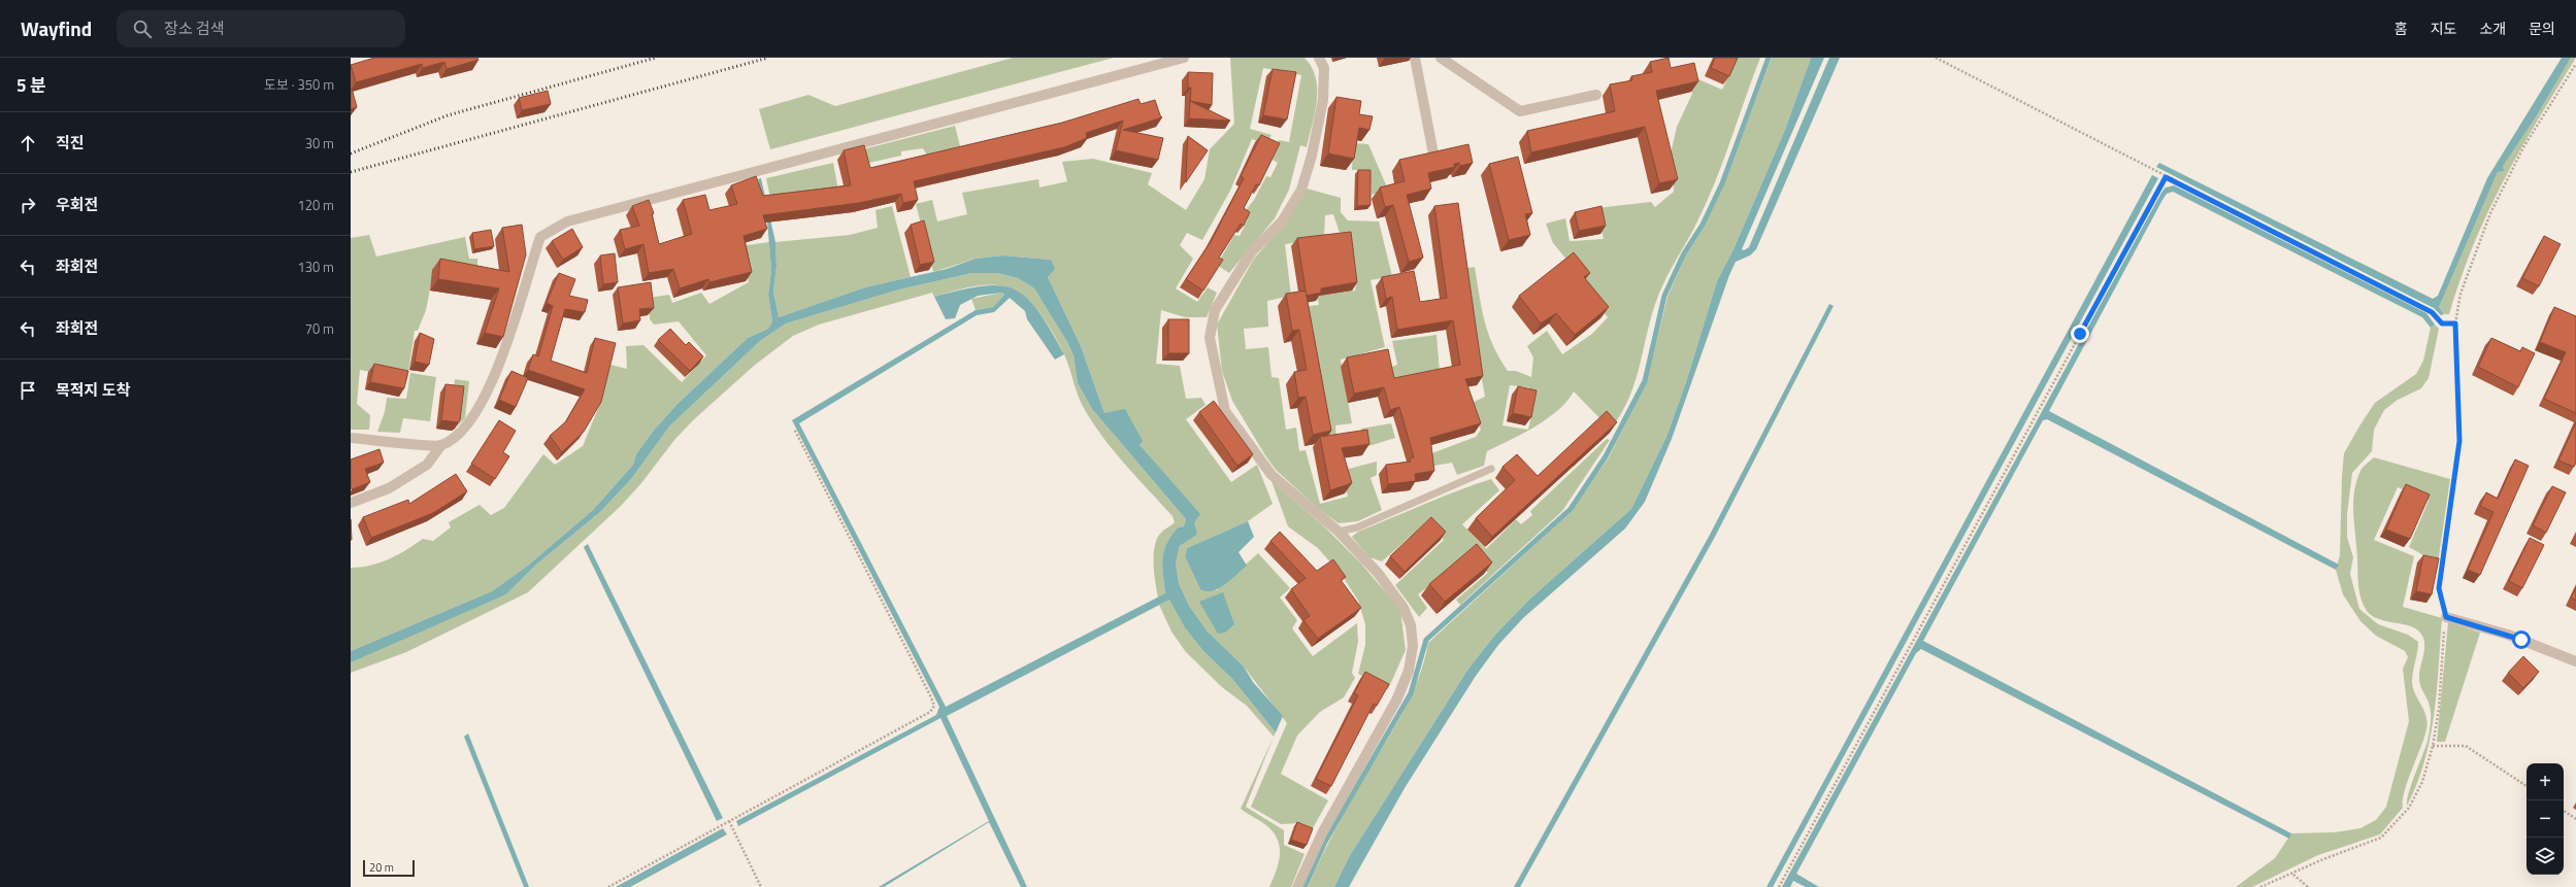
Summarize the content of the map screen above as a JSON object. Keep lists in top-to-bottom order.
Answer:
{
  "scale_bar": "20 m",
  "page": {
    "header": "Wayfind",
    "search": "장소 검색",
    "nav": [
      "홈",
      "지도",
      "소개",
      "문의"
    ],
    "heading": ["5 분", "도보 · 350 m"],
    "list": [
      ["직진", "30 m"],
      ["우회전", "120 m"],
      ["좌회전", "130 m"],
      ["좌회전", "70 m"],
      "목적지 도착"
    ],
    "map_buttons": ["+", "−"],
    "scale": "20 m"
  }
}
